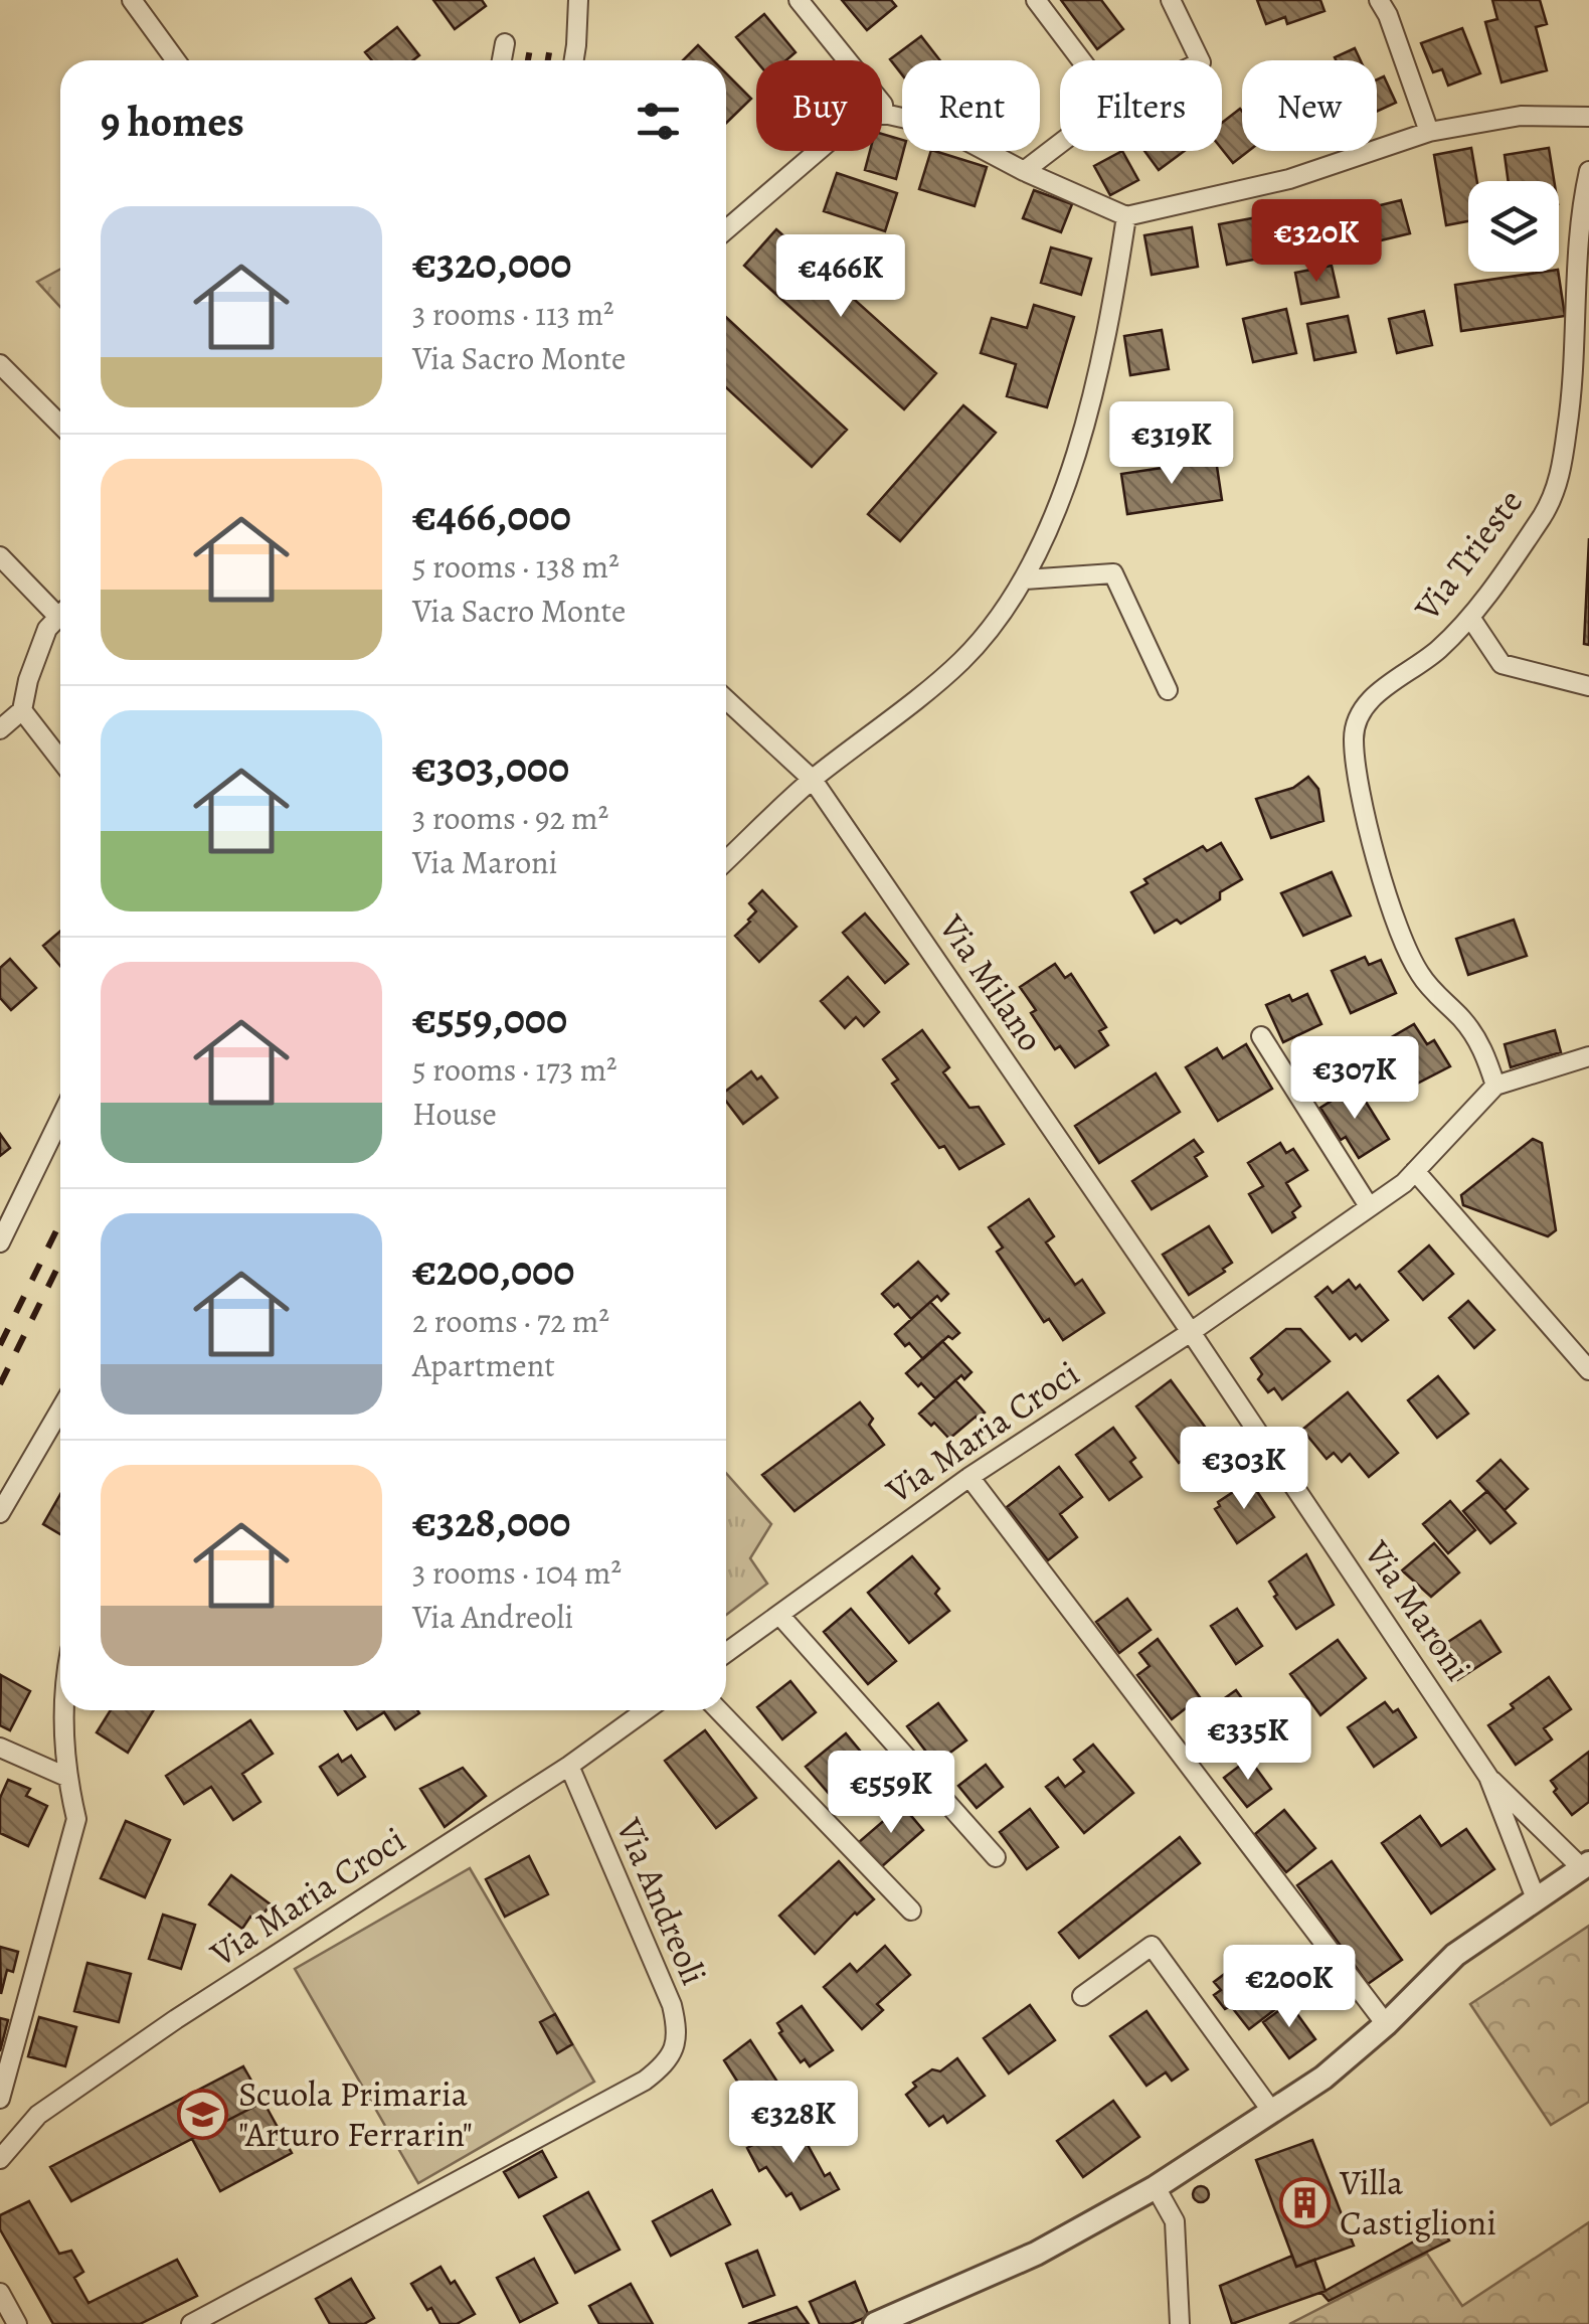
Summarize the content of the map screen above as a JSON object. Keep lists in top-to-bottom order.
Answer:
{
  "streets": {
    "street": [
      "Via Trieste",
      "Via Milano",
      "Via Maria Croci",
      "Via Maroni",
      "Via Andreoli"
    ]
  },
  "crossings": [
    ["Via Trieste", "Via Maria Croci"],
    ["Via Milano", "Via Maria Croci"],
    ["Via Milano", "Via Maroni"],
    ["Via Maria Croci", "Via Maroni"],
    ["Via Maria Croci", "Via Andreoli"]
  ],
  "places": {
    "school or university": ["Scuola Primaria \"Arturo Ferrarin\""],
    "building": ["Villa Castiglioni"]
  },
  "page": {
    "chip": [
      "Buy",
      "Rent",
      "Filters",
      "New"
    ],
    "heading": "9 homes",
    "list": [
      {
        "name": "€320,000",
        "note": "3 rooms · 113 m² · Via Sacro Monte"
      },
      {
        "name": "€466,000",
        "note": "5 rooms · 138 m² · Via Sacro Monte"
      },
      {
        "name": "€303,000",
        "note": "3 rooms · 92 m² · Via Maroni"
      },
      {
        "name": "€559,000",
        "note": "5 rooms · 173 m² · House"
      },
      {
        "name": "€200,000",
        "note": "2 rooms · 72 m² · Apartment"
      },
      {
        "name": "€328,000",
        "note": "3 rooms · 104 m² · Via Andreoli"
      }
    ],
    "price": [
      "€320K",
      "€466K",
      "€319K",
      "€307K",
      "€303K",
      "€335K",
      "€559K",
      "€200K",
      "€328K"
    ]
  }
}
